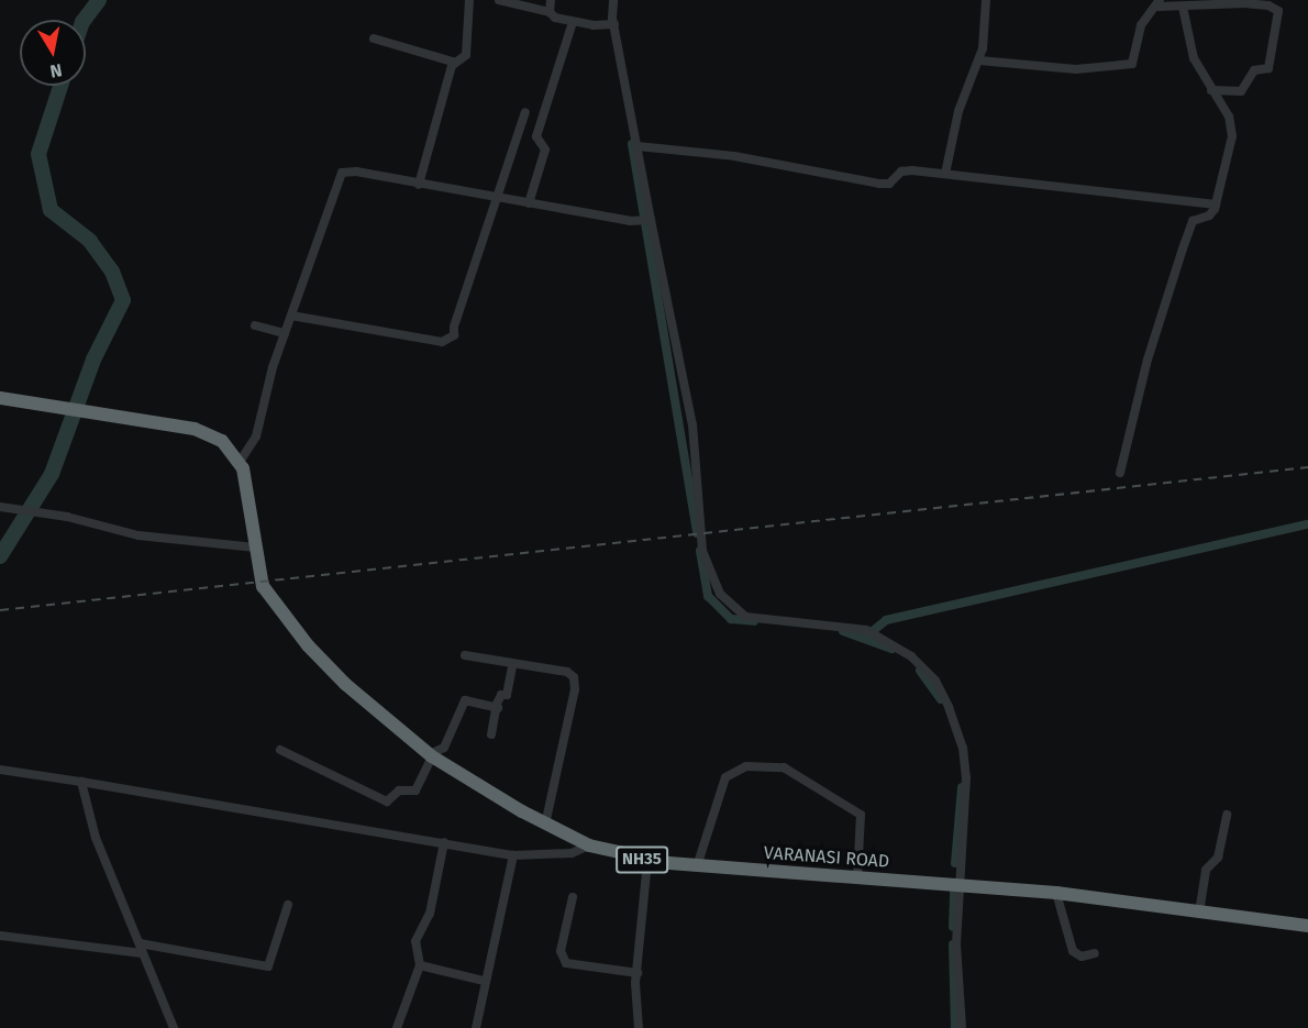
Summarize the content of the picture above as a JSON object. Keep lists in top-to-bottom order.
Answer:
{
  "streets": {
    "highway": ["VARANASI ROAD", "NH35"]
  },
  "crossings": [
    ["VARANASI ROAD", "NH35"]
  ],
  "north": "bottom"
}
